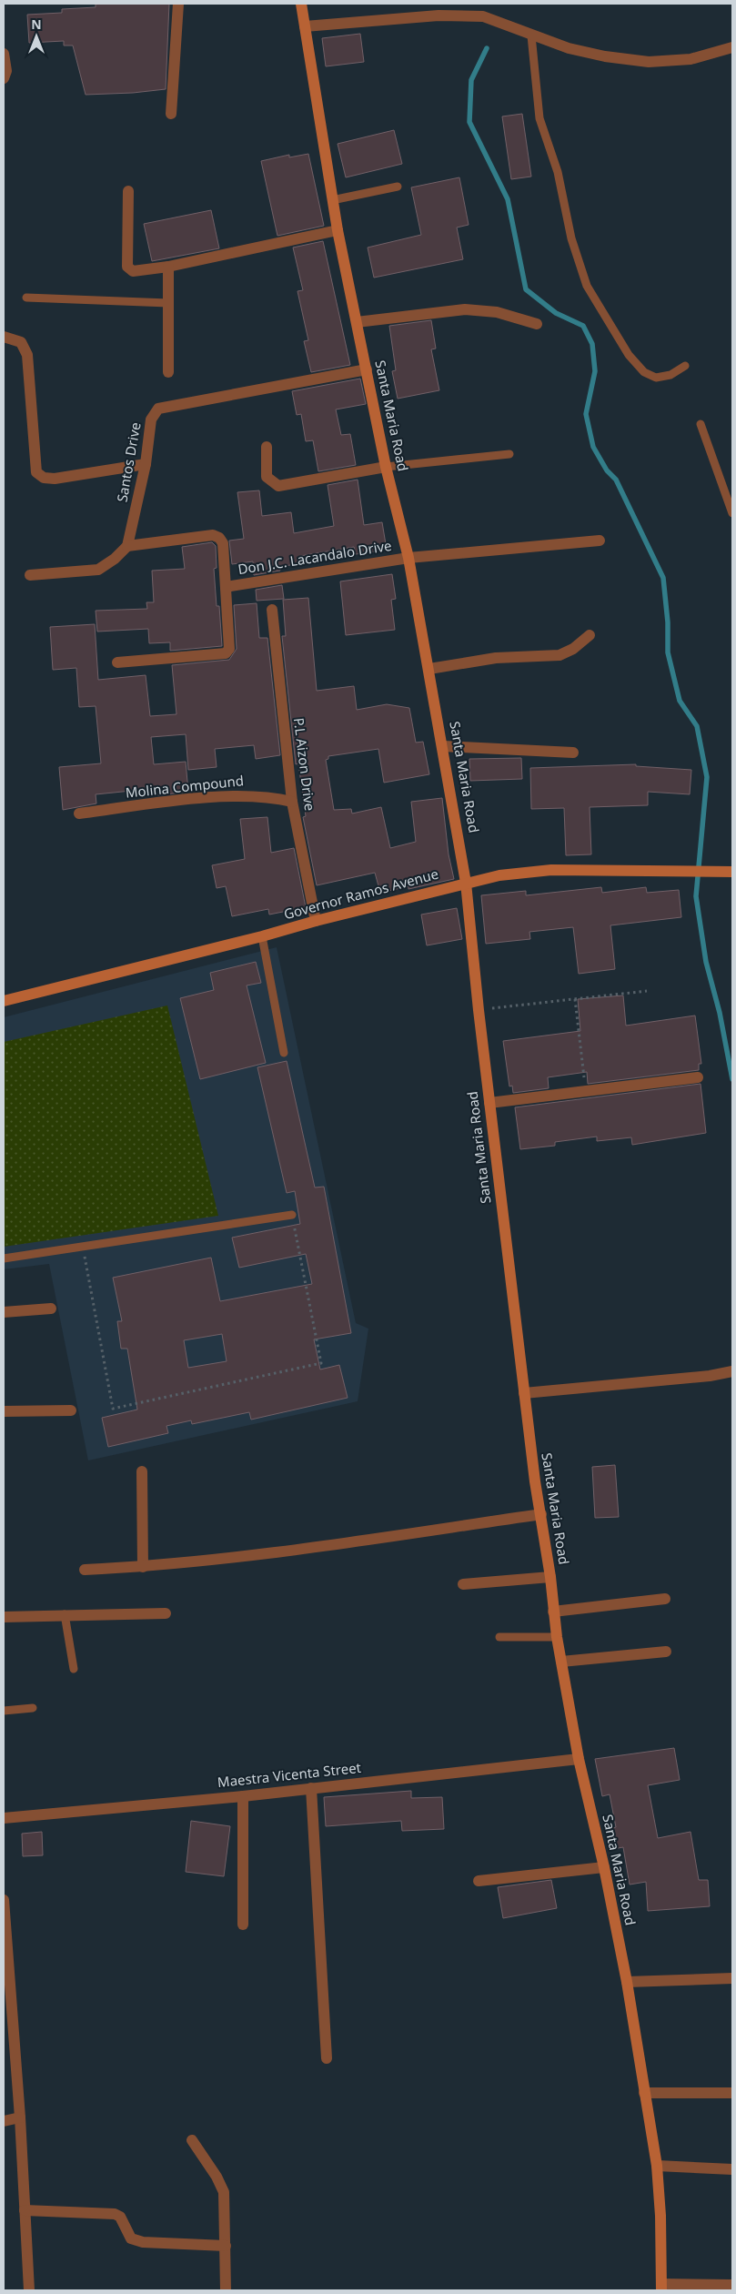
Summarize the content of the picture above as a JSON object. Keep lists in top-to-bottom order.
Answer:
{
  "streets": {
    "main road": ["Santa Maria Road", "Governor Ramos Avenue"],
    "street": [
      "Santos Drive",
      "Don J.C. Lacandalo Drive",
      "P.L Aizon Drive",
      "Molina Compound",
      "Maestra Vicenta Street"
    ]
  },
  "crossings": [
    ["Santa Maria Road", "Santos Drive"],
    ["Santa Maria Road", "Don J.C. Lacandalo Drive"],
    ["Santa Maria Road", "Governor Ramos Avenue"],
    ["Santa Maria Road", "Maestra Vicenta Street"],
    ["P.L Aizon Drive", "Molina Compound"],
    ["P.L Aizon Drive", "Governor Ramos Avenue"]
  ],
  "north": "top"
}
